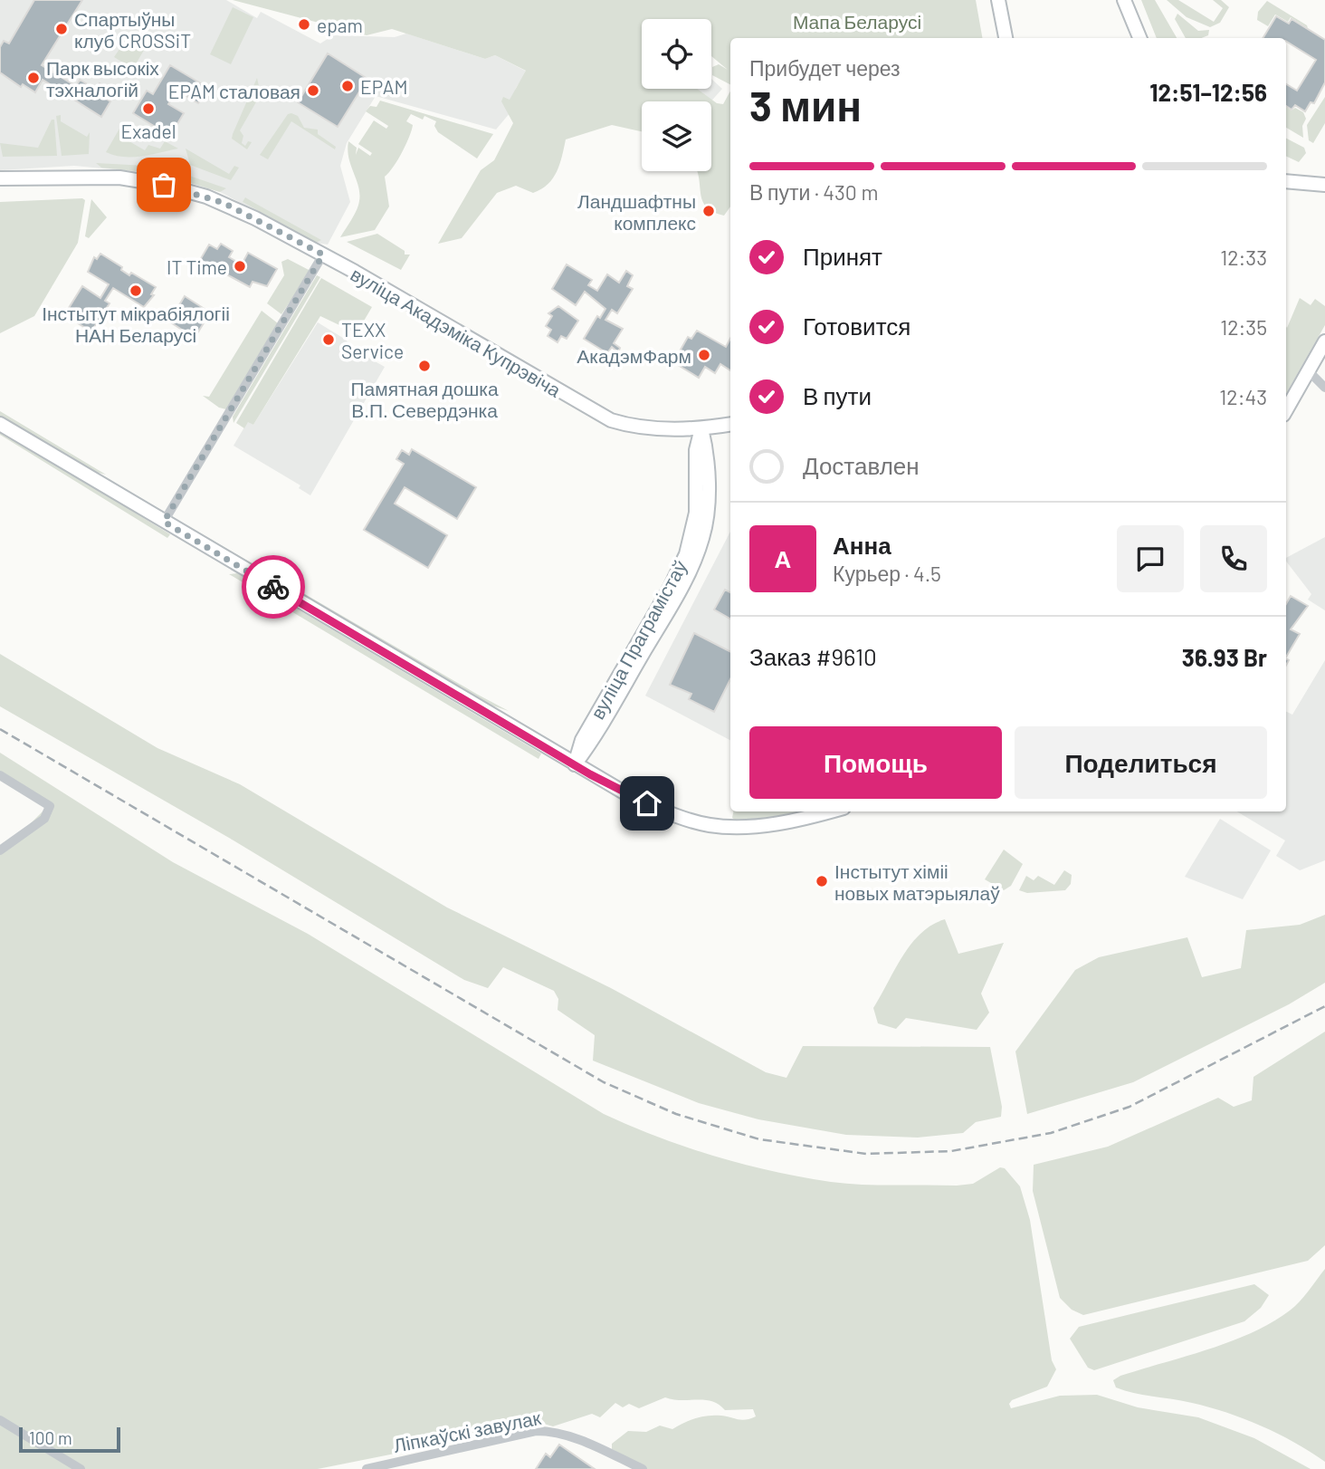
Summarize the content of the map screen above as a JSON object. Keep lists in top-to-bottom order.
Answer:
{
  "streets": {
    "main road": ["вуліца Акадэміка Купрэвіча", "вуліца Праграмістаў"],
    "street": ["Ліпкаўскі завулак"]
  },
  "crossings": [
    ["вуліца Акадэміка Купрэвіча", "вуліца Праграмістаў"]
  ],
  "parks": ["Мапа Беларусі"],
  "places": [
    "epam",
    "Спартыўны клуб CROSSiT",
    "Парк высокіх тэхналогій",
    "EPAM",
    "EPAM сталовая",
    "Exadel",
    "Ландшафтны комплекс",
    "IT Time",
    "Інстытут мікрабіялогіі НАН Беларусі",
    "TEXX Service",
    "АкадэмФарм",
    "Памятная дошка В.П. Севердэнка",
    "Інстытут хіміі новых матэрыялаў"
  ],
  "scale_bar": "100 m",
  "page": {
    "heading": ["3 мин", "Прибудет через", "12:51–12:56"],
    "panel": [
      "Анна",
      "Курьер · 4.5",
      "Заказ #9610",
      "36.93 Br"
    ],
    "bar": "В пути · 430 m",
    "list": [
      ["Принят", "12:33"],
      ["Готовится", "12:35"],
      ["В пути", "12:43"],
      "Доставлен"
    ],
    "round": "А",
    "buttons": ["Помощь", "Поделиться"],
    "scale": "100 m"
  }
}
